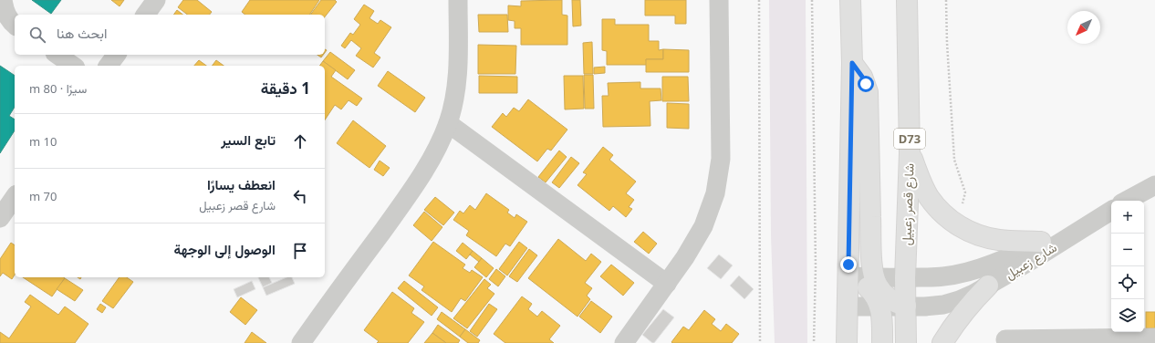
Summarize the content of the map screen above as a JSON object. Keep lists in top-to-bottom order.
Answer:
{
  "streets": {
    "main road": ["D73", "شارع قصر زعبيل"],
    "street": ["شارع زعبيل"]
  },
  "crossings": [
    ["شارع قصر زعبيل", "شارع زعبيل"]
  ],
  "north": "bottom left",
  "page": {
    "search": "ابحث هنا",
    "heading": ["1 دقيقة", "سيرًا · 80 m"],
    "list": [
      ["تابع السير", "10 m"],
      ["انعطف يسارًا", "شارع قصر زعبيل", "70 m"],
      "الوصول إلى الوجهة"
    ],
    "map_buttons": ["+", "−"]
  }
}
